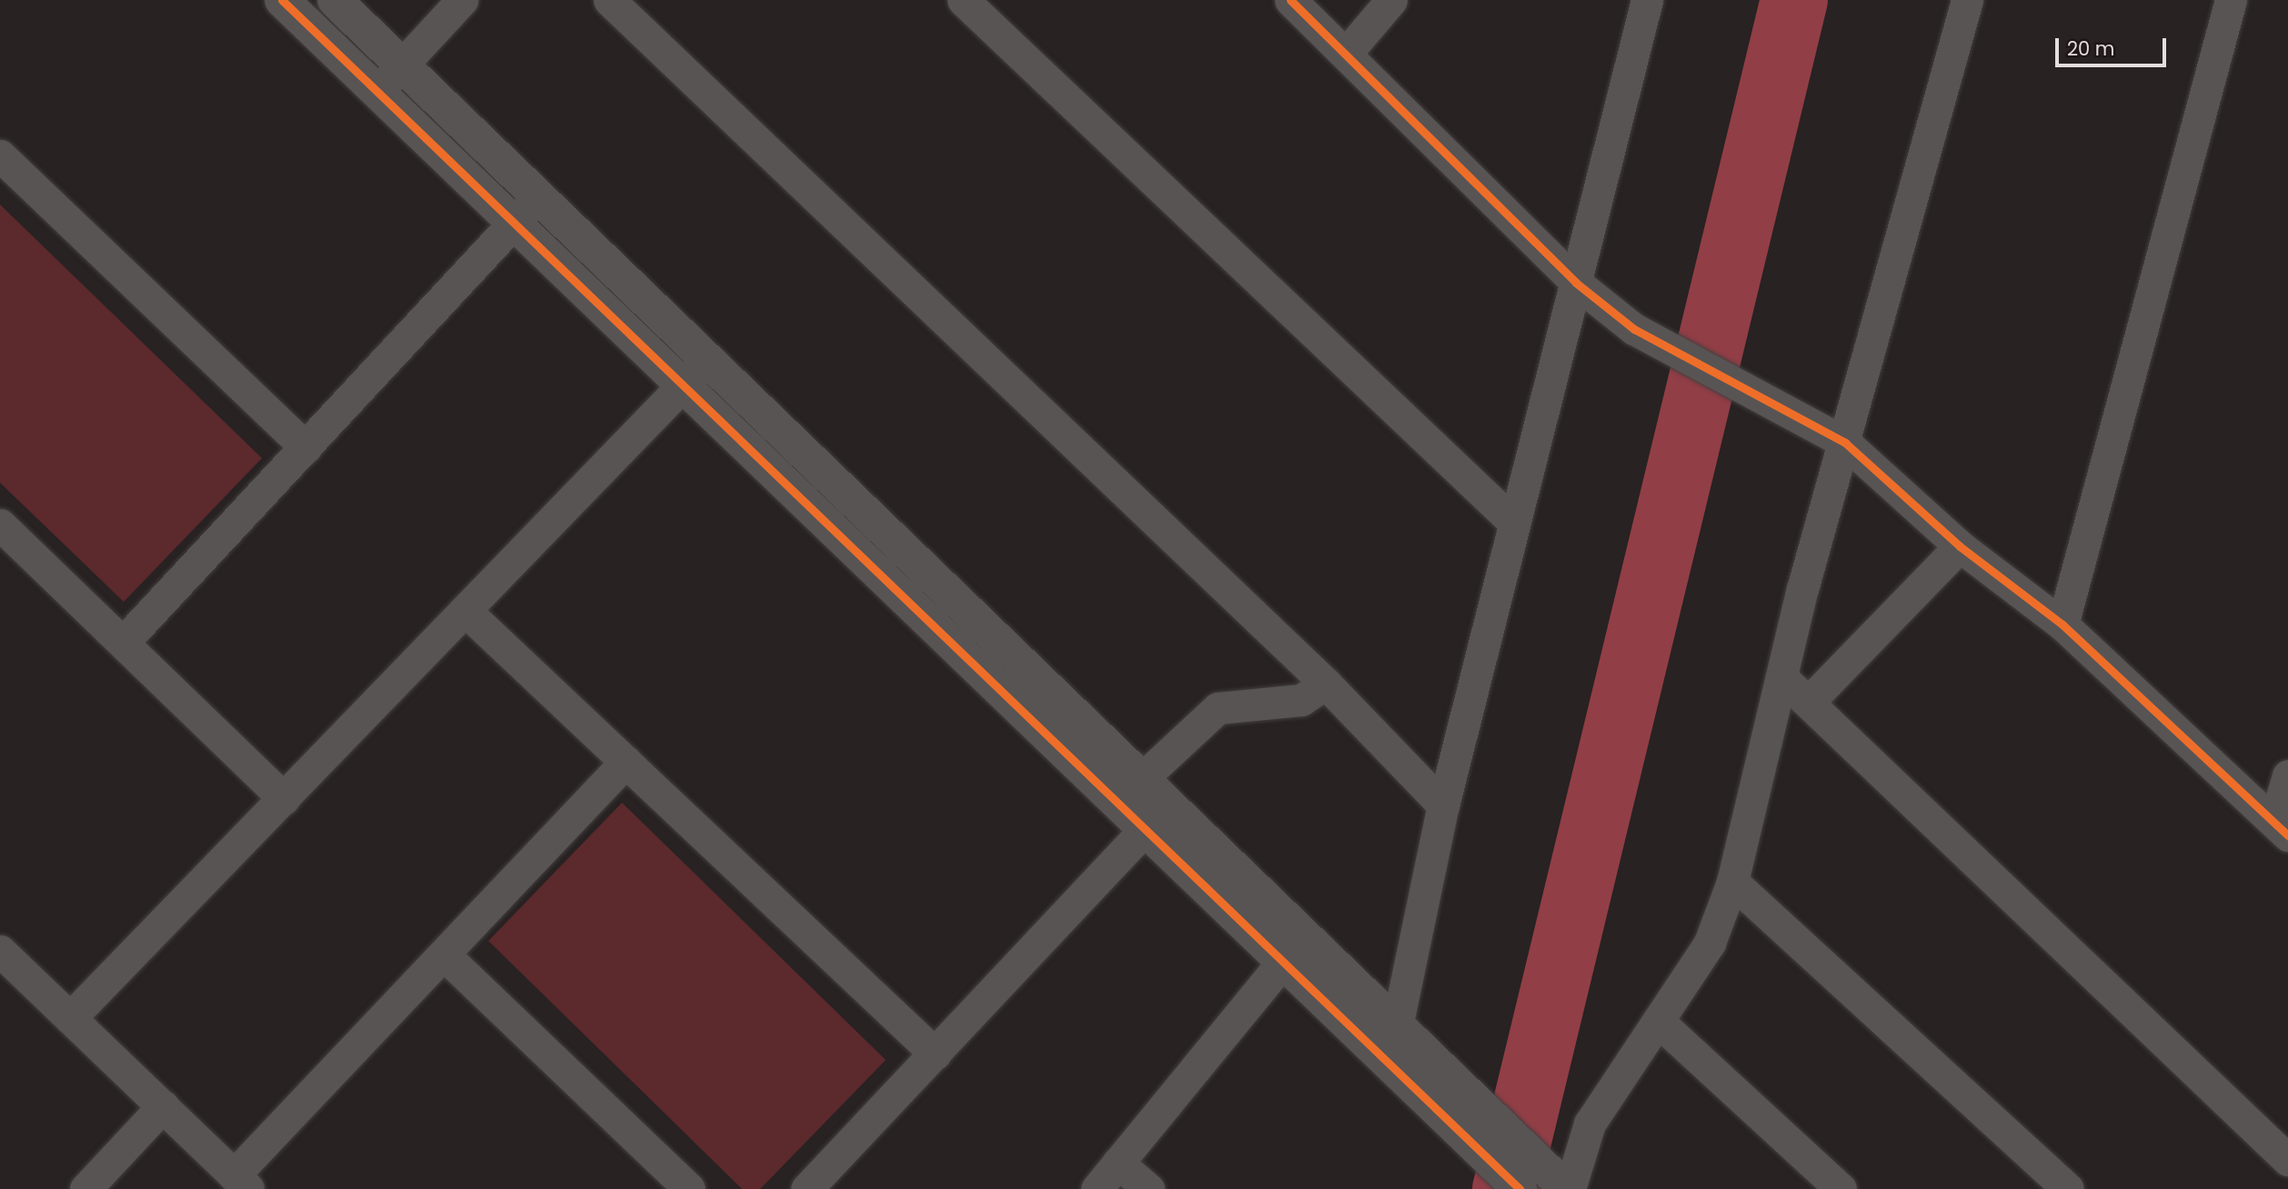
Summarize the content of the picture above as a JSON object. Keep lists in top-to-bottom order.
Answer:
{
  "scale_bar": "20 m"
}
